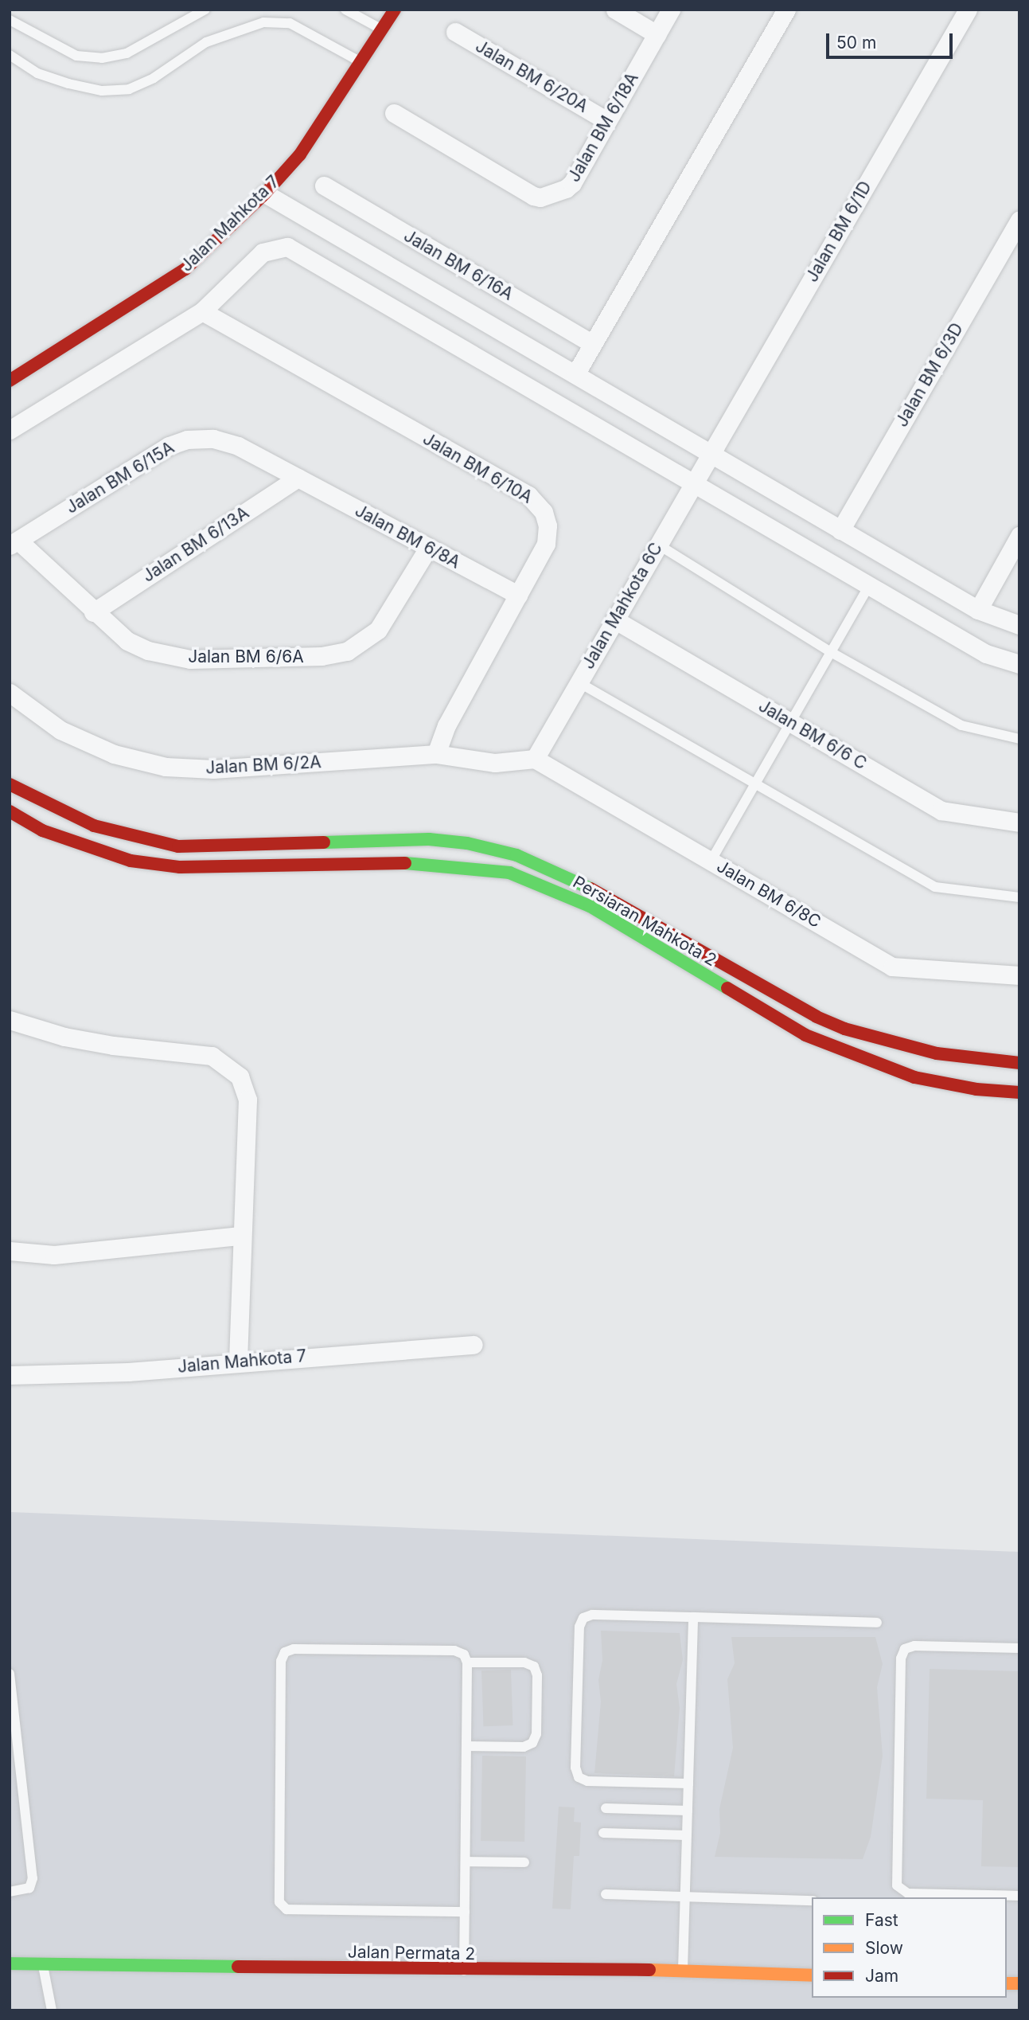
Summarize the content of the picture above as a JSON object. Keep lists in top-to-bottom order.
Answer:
{
  "streets": {
    "main road": ["Jalan Mahkota 7", "Persiaran Mahkota 2", "Jalan Permata 2"],
    "street": [
      "Jalan BM 6/20A",
      "Jalan BM 6/18A",
      "Jalan BM 6/1D",
      "Jalan BM 6/16A",
      "Jalan BM 6/3D",
      "Jalan BM 6/10A",
      "Jalan BM 6/15A",
      "Jalan BM 6/8A",
      "Jalan BM 6/13A",
      "Jalan Mahkota 6C",
      "Jalan BM 6/6A",
      "Jalan BM 6/6 C",
      "Jalan BM 6/2A",
      "Jalan BM 6/8C"
    ]
  },
  "crossings": [
    ["Jalan BM 6/20A", "Jalan BM 6/18A"],
    ["Jalan BM 6/1D", "Jalan Mahkota 6C"],
    ["Jalan BM 6/10A", "Jalan BM 6/8A"],
    ["Jalan BM 6/10A", "Jalan BM 6/2A"],
    ["Jalan BM 6/15A", "Jalan BM 6/8A"],
    ["Jalan BM 6/15A", "Jalan BM 6/13A"],
    ["Jalan BM 6/15A", "Jalan BM 6/6A"],
    ["Jalan BM 6/8A", "Jalan BM 6/13A"],
    ["Jalan BM 6/8A", "Jalan BM 6/6A"],
    ["Jalan BM 6/13A", "Jalan BM 6/6A"],
    ["Jalan Mahkota 6C", "Jalan BM 6/6 C"],
    ["Jalan Mahkota 6C", "Jalan BM 6/2A"],
    ["Jalan Mahkota 6C", "Jalan BM 6/8C"],
    ["Jalan BM 6/2A", "Jalan BM 6/8C"]
  ],
  "legend": ["Fast", "Slow", "Jam"],
  "scale_bar": "50 m"
}
